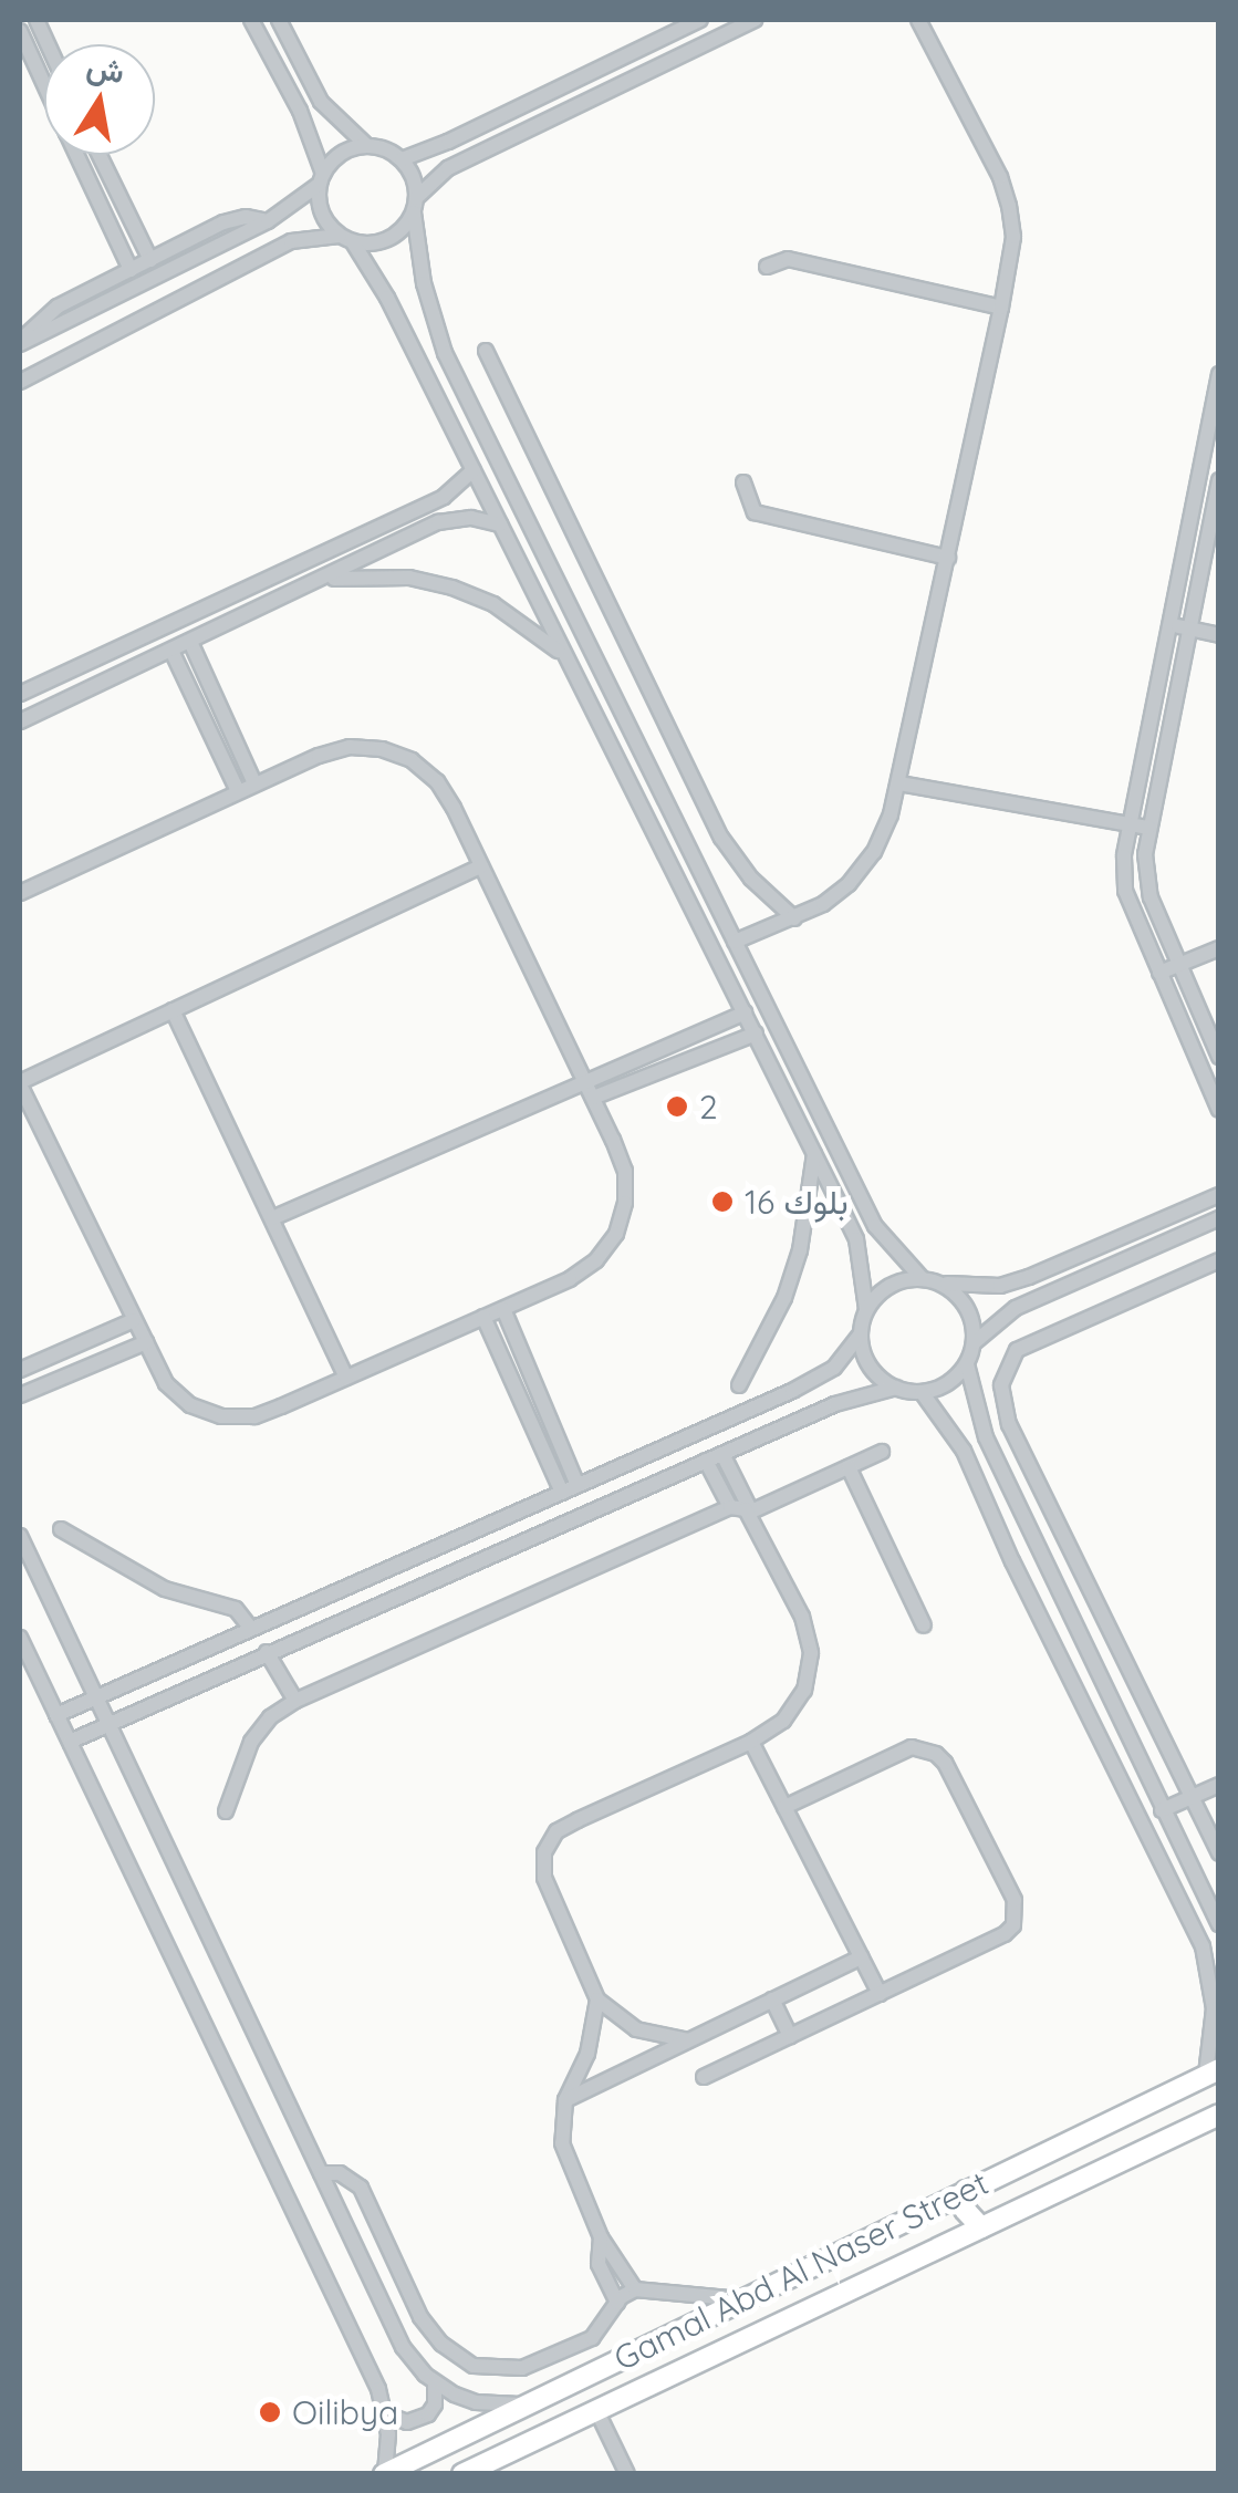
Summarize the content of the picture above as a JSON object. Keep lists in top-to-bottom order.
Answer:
{
  "streets": {
    "main road": ["Gamal Abd Al Naser Street"]
  },
  "places": ["2", "بلوك 16", "Oilibya"],
  "north": "top"
}
